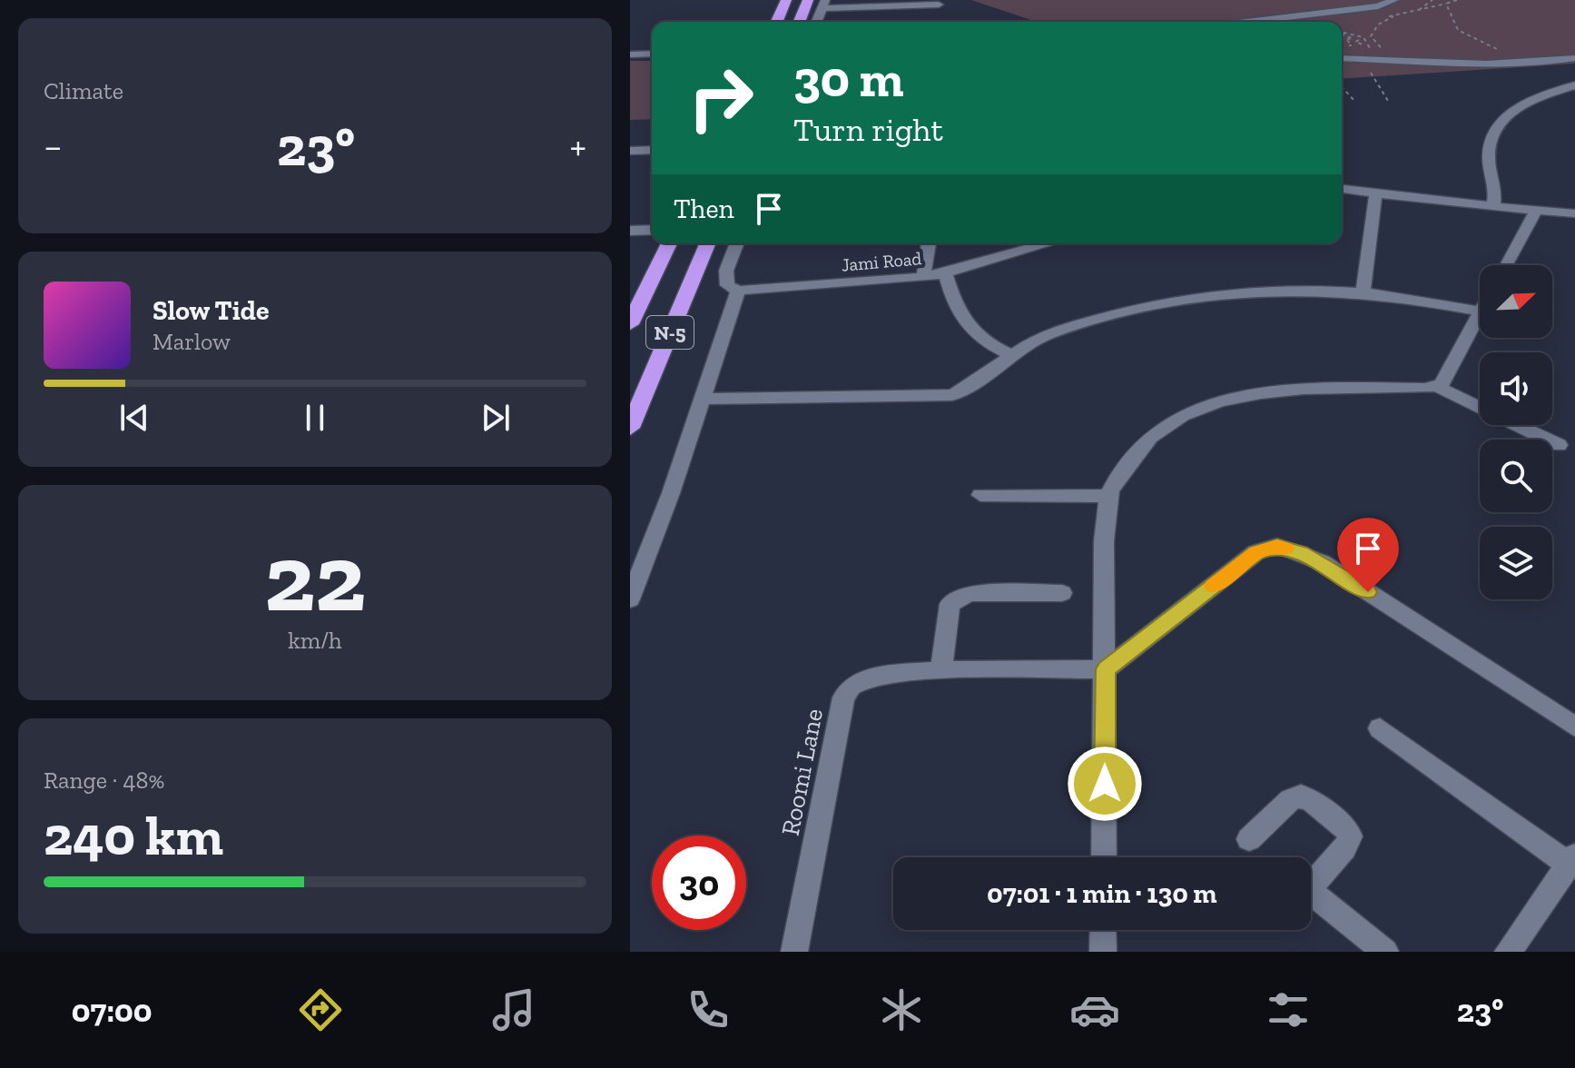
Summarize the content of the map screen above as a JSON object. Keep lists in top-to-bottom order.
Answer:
{
  "streets": {
    "highway": ["N-5"],
    "street": ["Jami Road", "Roomi Lane"]
  },
  "north": "top right",
  "page": {
    "tile": [
      "Climate",
      ["22", "km/h"],
      ["Range · 48%", "240 km"]
    ],
    "turn": ["30 m", "Turn right"],
    "heat": ["−", "23°", "+"],
    "then": "Then",
    "song": ["Slow Tide", "Marlow"],
    "limit": "30",
    "trip": "07:01 · 1 min · 130 m",
    "tabs": ["07:00", "23°"]
  }
}
